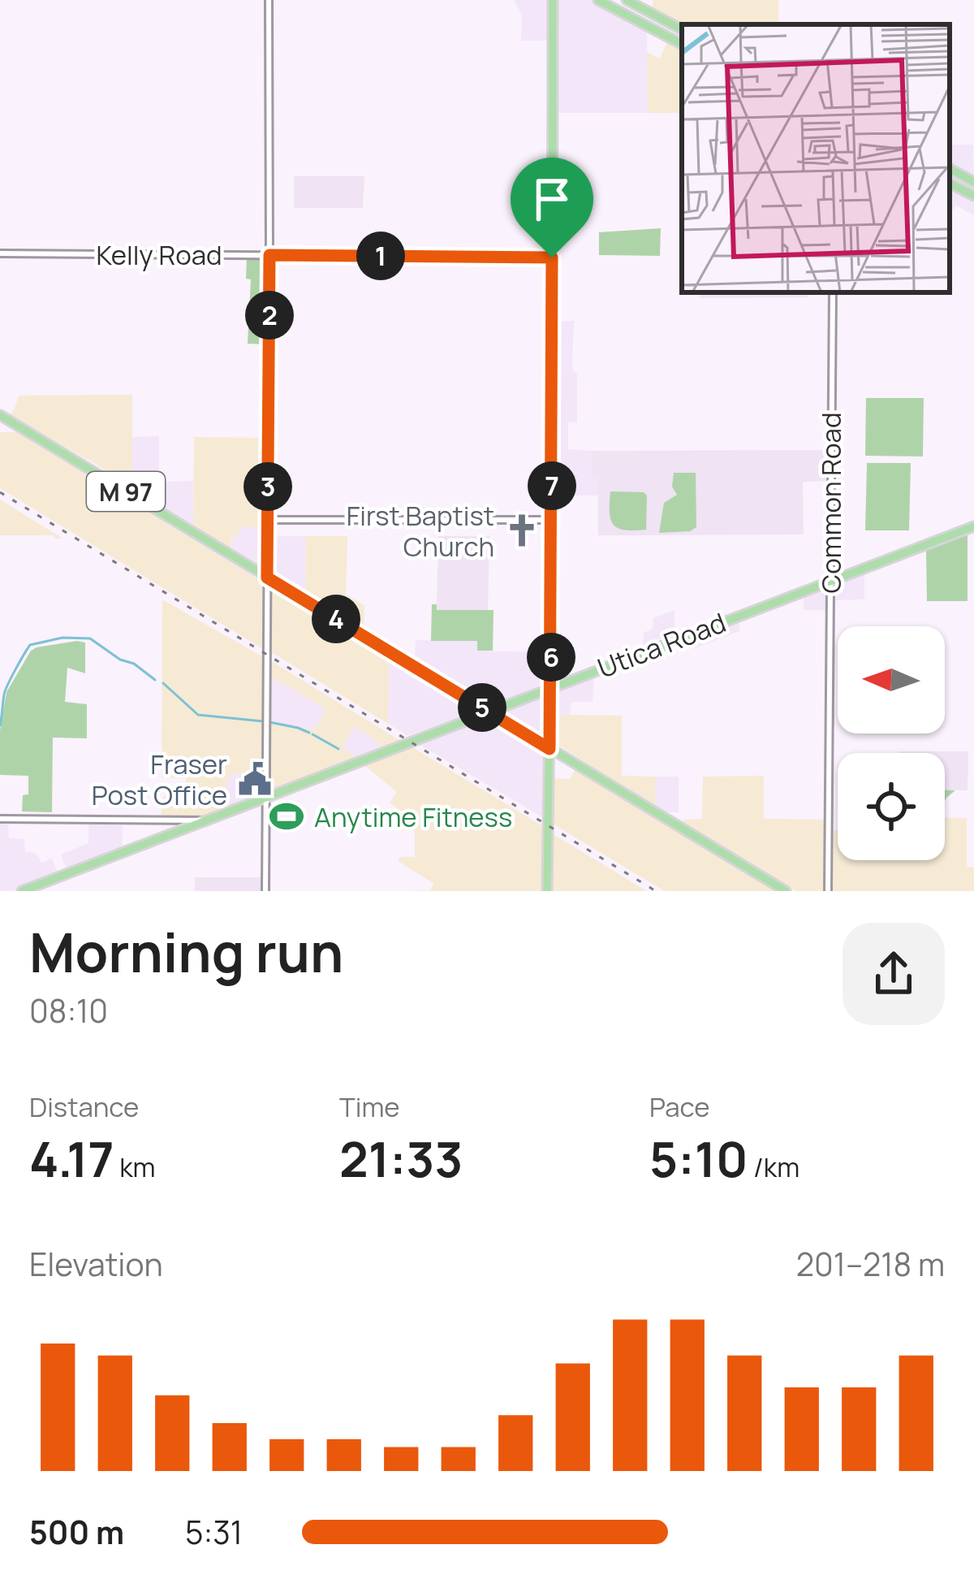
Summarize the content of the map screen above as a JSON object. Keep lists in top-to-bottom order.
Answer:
{
  "streets": {
    "main road": ["M 97", "Utica Road"],
    "street": ["Kelly Road", "Common Road"]
  },
  "crossings": [
    ["M 97", "Utica Road"],
    ["Common Road", "Utica Road"]
  ],
  "places": {
    "church": ["First Baptist Church"],
    "public building": ["Fraser Post Office"],
    "sports": ["Anytime Fitness"]
  },
  "north": "left",
  "page": {
    "pins": [
      "1",
      "2",
      "7",
      "3",
      "4",
      "6",
      "5"
    ],
    "heading": ["Morning run", "08:10"],
    "stats": [
      ["Distance", "4.17 km"],
      ["Time", "21:33"],
      ["Pace", "5:10 /km"]
    ],
    "chart": ["Elevation", "201–218 m"],
    "list": [
      {
        "name": "500 m",
        "note": "5:31"
      }
    ]
  }
}
